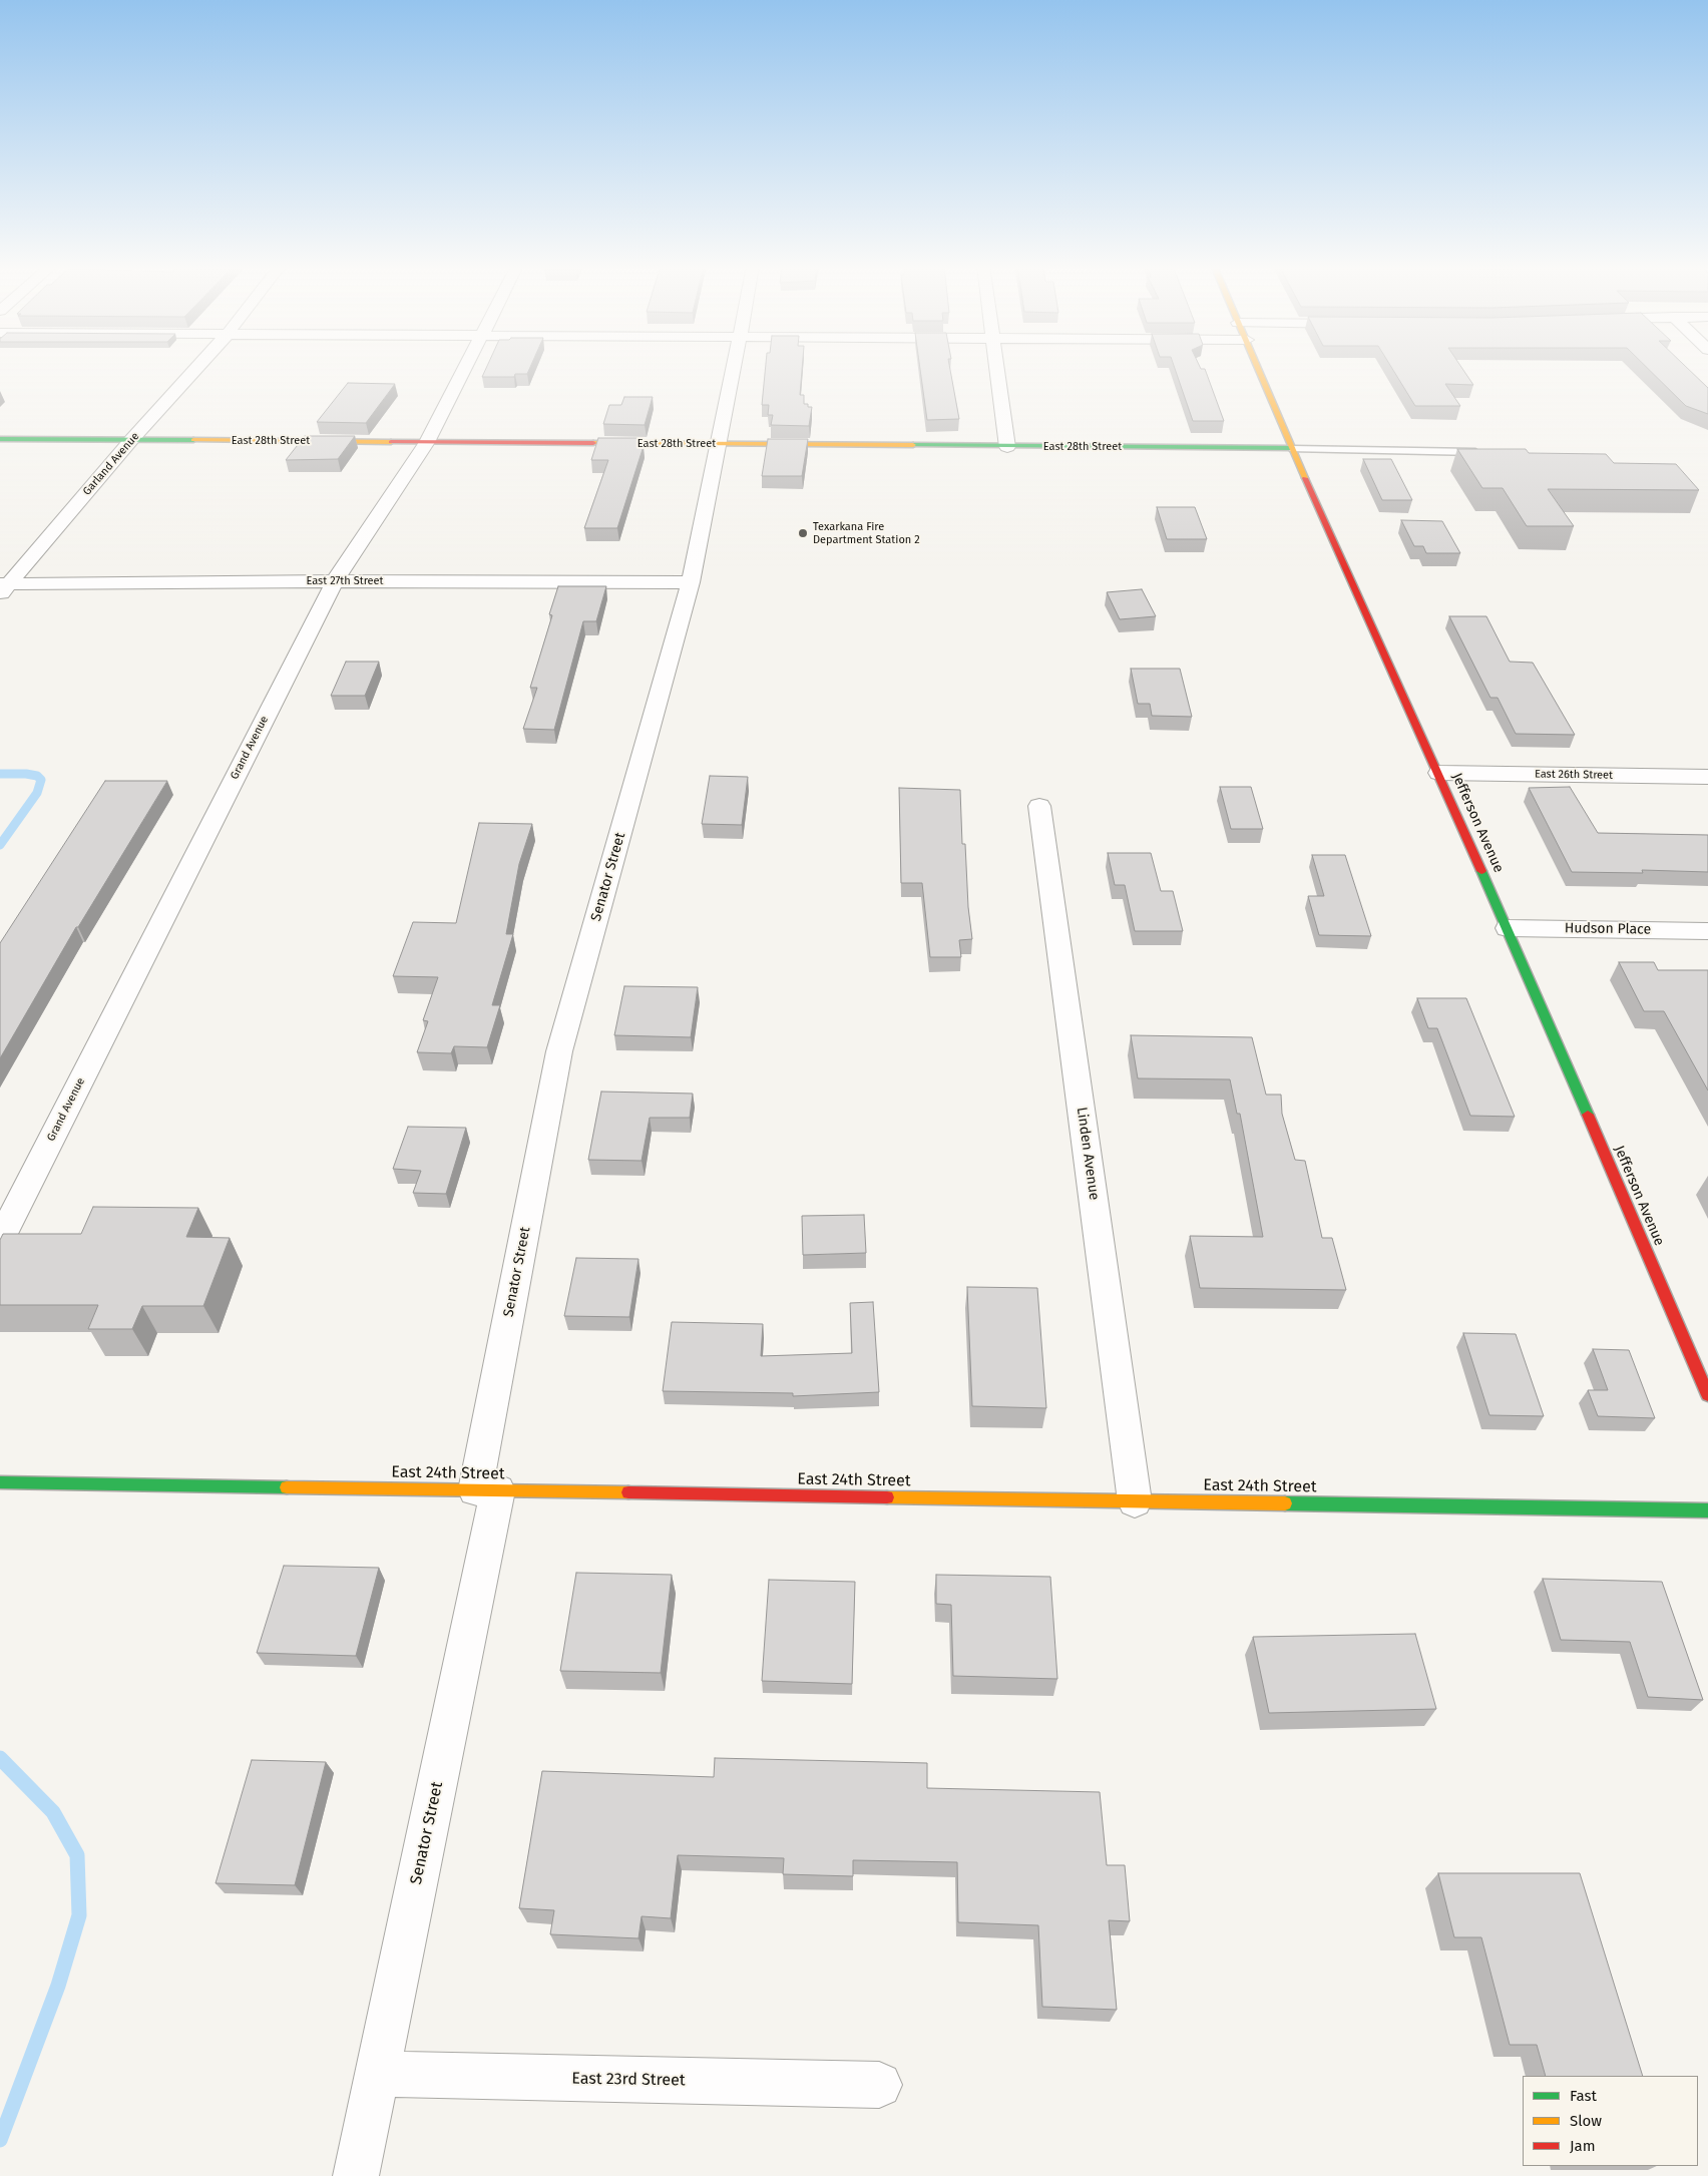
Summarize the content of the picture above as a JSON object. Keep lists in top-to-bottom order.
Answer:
{
  "streets": {
    "main road": ["East 28th Street", "Jefferson Avenue", "East 24th Street"],
    "street": [
      "Garland Avenue",
      "East 27th Street",
      "Grand Avenue",
      "East 26th Street",
      "Senator Street",
      "Hudson Place",
      "Linden Avenue",
      "East 23rd Street"
    ]
  },
  "crossings": [
    ["East 28th Street", "Garland Avenue"],
    ["East 28th Street", "Grand Avenue"],
    ["East 28th Street", "Jefferson Avenue"],
    ["East 28th Street", "Senator Street"],
    ["Garland Avenue", "East 27th Street"],
    ["East 27th Street", "Grand Avenue"],
    ["East 27th Street", "Senator Street"],
    ["East 26th Street", "Jefferson Avenue"],
    ["Jefferson Avenue", "Hudson Place"],
    ["Senator Street", "East 24th Street"],
    ["Senator Street", "East 23rd Street"],
    ["Linden Avenue", "East 24th Street"]
  ],
  "places": ["Texarkana Fire Department Station 2"],
  "legend": ["Fast", "Slow", "Jam"]
}
